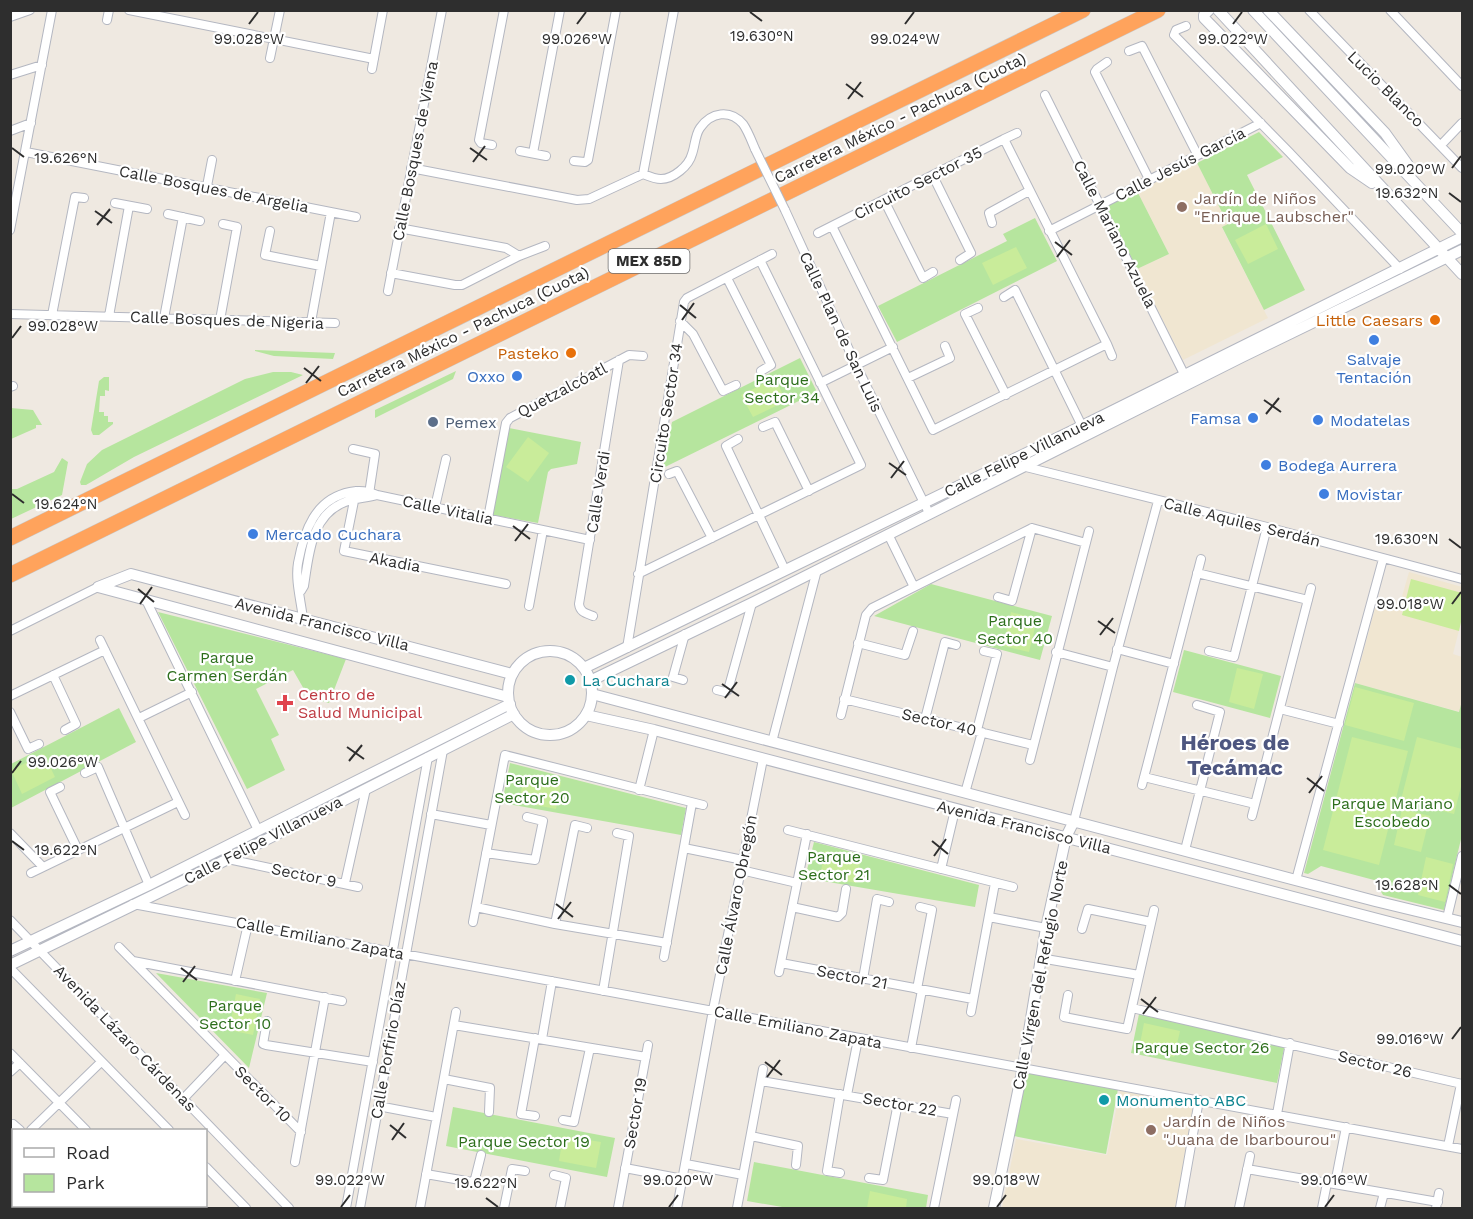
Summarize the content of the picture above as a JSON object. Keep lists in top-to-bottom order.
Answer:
{
  "streets": {
    "highway": ["Carretera México - Pachuca (Cuota)", "MEX 85D"],
    "main road": ["Calle Felipe Villanueva", "Avenida Francisco Villa", "Calle Virgen del Refugio Norte"],
    "street": [
      "Lucio Blanco",
      "Calle Bosques de Viena",
      "Calle Jesús García",
      "Circuito Sector 35",
      "Calle Bosques de Argelia",
      "Calle Mariano Azuela",
      "Calle Bosques de Nigeria",
      "Calle Plan de San Luis",
      "Quetzalcóatl",
      "Circuito Sector 34",
      "Calle Verdi",
      "Calle Vitalia",
      "Calle Aquiles Serdán",
      "Akadia",
      "Sector 40",
      "Sector 9",
      "Calle Álvaro Obregón",
      "Calle Emiliano Zapata",
      "Sector 21",
      "Avenida Lázaro Cárdenas",
      "Calle Porfirio Díaz",
      "Sector 26",
      "Sector 10",
      "Sector 22",
      "Sector 19"
    ]
  },
  "crossings": [
    ["Calle Jesús García", "Calle Mariano Azuela"],
    ["Calle Bosques de Argelia", "Calle Bosques de Nigeria"],
    ["Calle Mariano Azuela", "Calle Felipe Villanueva"],
    ["Calle Plan de San Luis", "Calle Felipe Villanueva"],
    ["Quetzalcóatl", "Calle Verdi"],
    ["Quetzalcóatl", "Calle Vitalia"],
    ["Circuito Sector 34", "Calle Felipe Villanueva"],
    ["Calle Felipe Villanueva", "Calle Aquiles Serdán"],
    ["Calle Felipe Villanueva", "Avenida Francisco Villa"],
    ["Calle Felipe Villanueva", "Sector 9"],
    ["Calle Felipe Villanueva", "Calle Emiliano Zapata"],
    ["Calle Felipe Villanueva", "Avenida Lázaro Cárdenas"],
    ["Calle Felipe Villanueva", "Calle Porfirio Díaz"],
    ["Calle Verdi", "Calle Vitalia"],
    ["Calle Vitalia", "Akadia"],
    ["Calle Vitalia", "Avenida Francisco Villa"],
    ["Calle Aquiles Serdán", "Calle Virgen del Refugio Norte"],
    ["Avenida Francisco Villa", "Calle Álvaro Obregón"],
    ["Avenida Francisco Villa", "Calle Virgen del Refugio Norte"],
    ["Calle Álvaro Obregón", "Calle Emiliano Zapata"],
    ["Calle Álvaro Obregón", "Sector 19"],
    ["Calle Emiliano Zapata", "Calle Virgen del Refugio Norte"],
    ["Calle Emiliano Zapata", "Calle Porfirio Díaz"],
    ["Calle Emiliano Zapata", "Sector 26"],
    ["Calle Emiliano Zapata", "Sector 22"],
    ["Avenida Lázaro Cárdenas", "Sector 10"]
  ],
  "districts": ["Héroes de Tecámac"],
  "parks": [
    "Parque Sector 34",
    "Parque Sector 40",
    "Parque Carmen Serdán",
    "Parque Sector 20",
    "Parque Mariano Escobedo",
    "Parque Sector 21",
    "Parque Sector 10",
    "Parque Sector 26",
    "Parque Sector 19"
  ],
  "places": {
    "other": [
      "Jardín de Niños \"Enrique Laubscher\"",
      "Little Caesars",
      "Salvaje Tentación",
      "Pasteko",
      "Oxxo",
      "Famsa",
      "Modatelas",
      "Pemex",
      "Bodega Aurrera",
      "Movistar",
      "Mercado Cuchara",
      "La Cuchara",
      "Monumento ABC",
      "Jardín de Niños \"Juana de Ibarbourou\""
    ],
    "health": ["Centro de Salud Municipal"]
  },
  "legend": ["Road", "Park"],
  "coordinates": [
    "19.630°N",
    "99.028°W",
    "99.026°W",
    "99.024°W",
    "99.022°W",
    "19.626°N",
    "99.020°W",
    "19.632°N",
    "19.624°N",
    "99.018°W",
    "19.622°N",
    "19.628°N",
    "99.016°W"
  ]
}
